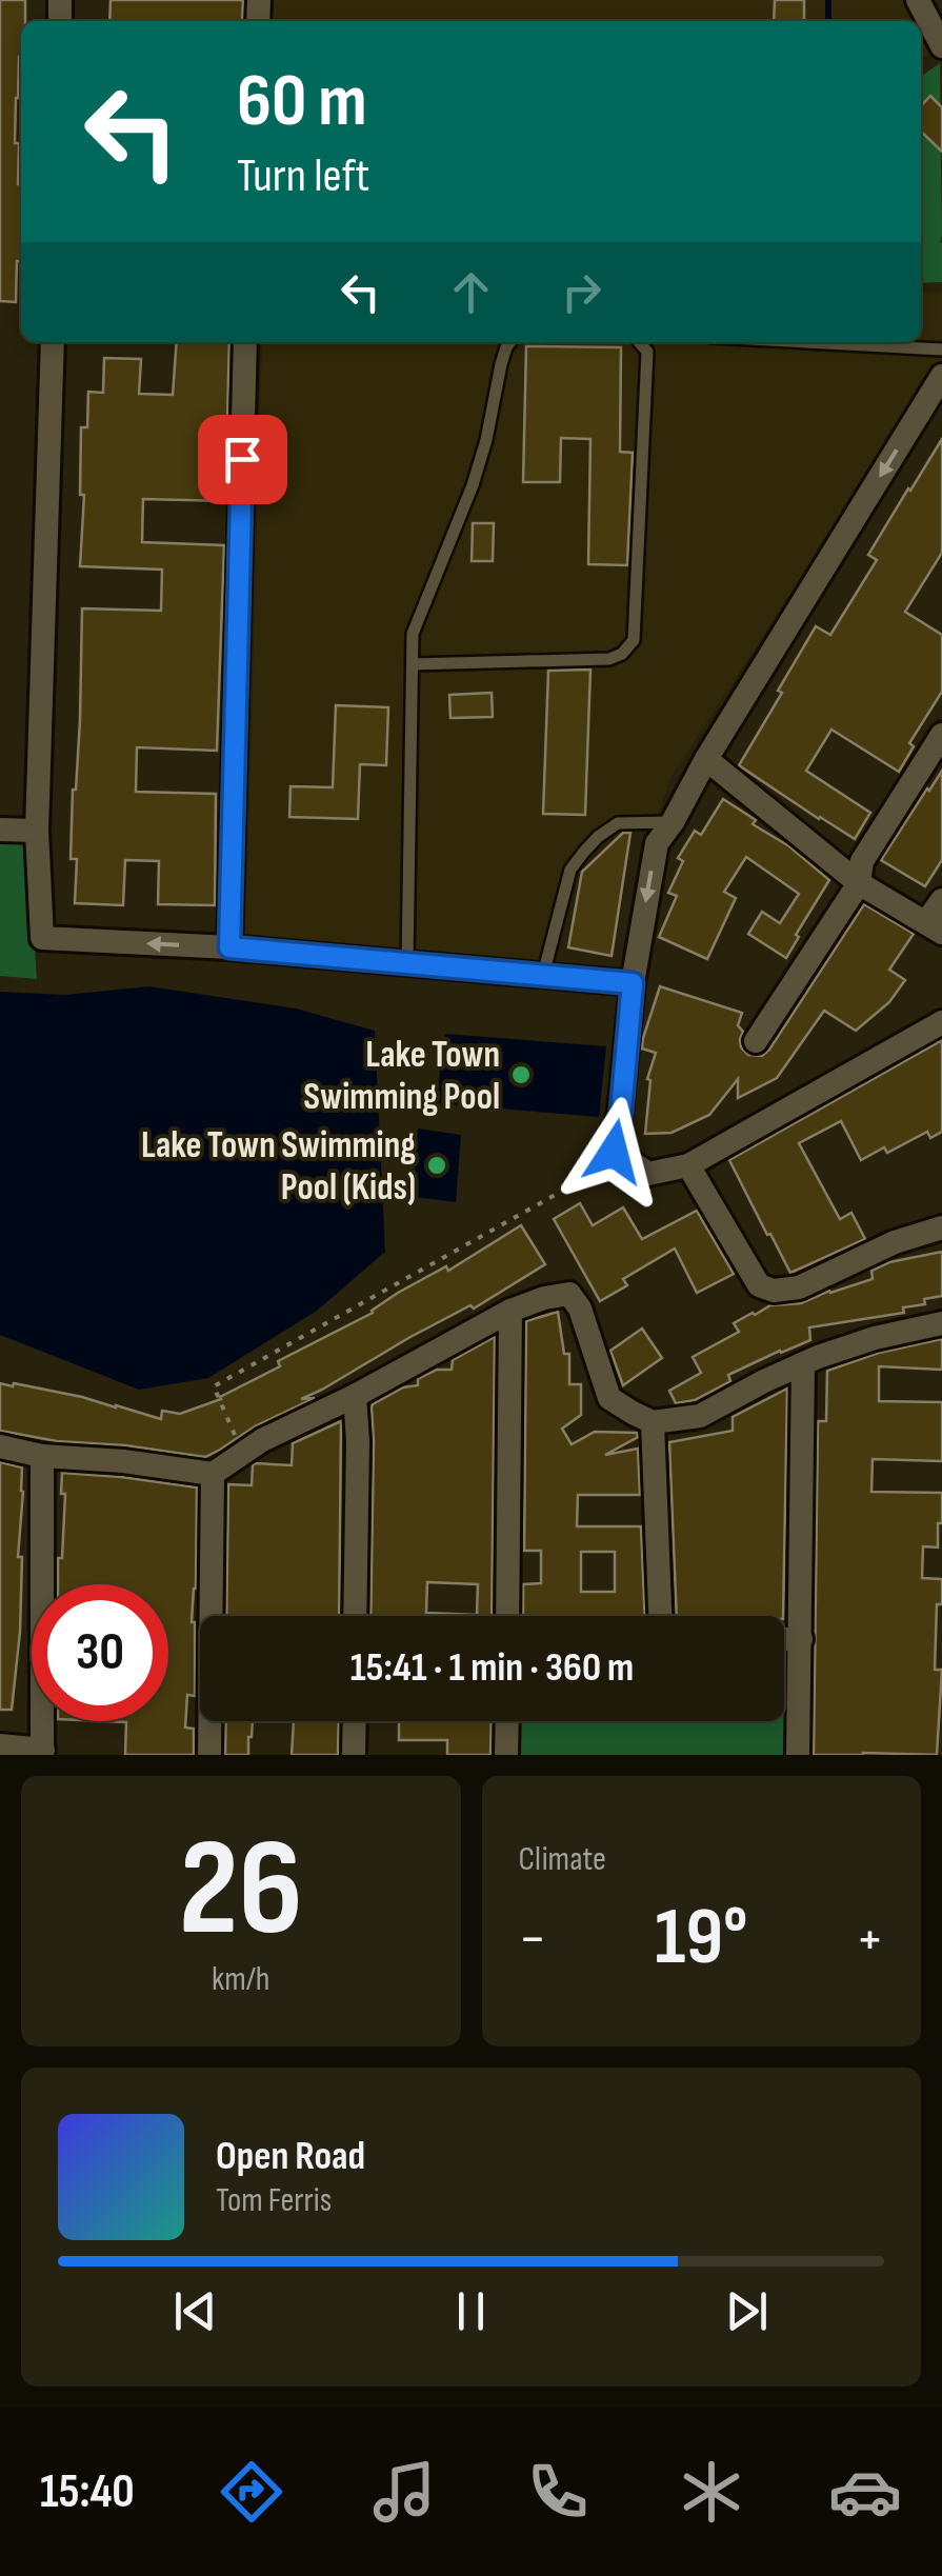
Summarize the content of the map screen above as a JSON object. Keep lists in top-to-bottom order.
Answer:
{
  "places": ["Lake Town Swimming Pool", "Lake Town Swimming Pool (Kids)"],
  "page": {
    "turn": ["60 m", "Turn left"],
    "limit": "30",
    "trip": "15:41 · 1 min · 360 m",
    "tile": [
      ["26", "km/h"],
      "Climate"
    ],
    "heat": ["−", "19°", "+"],
    "song": ["Open Road", "Tom Ferris"],
    "tabs": "15:40"
  }
}
